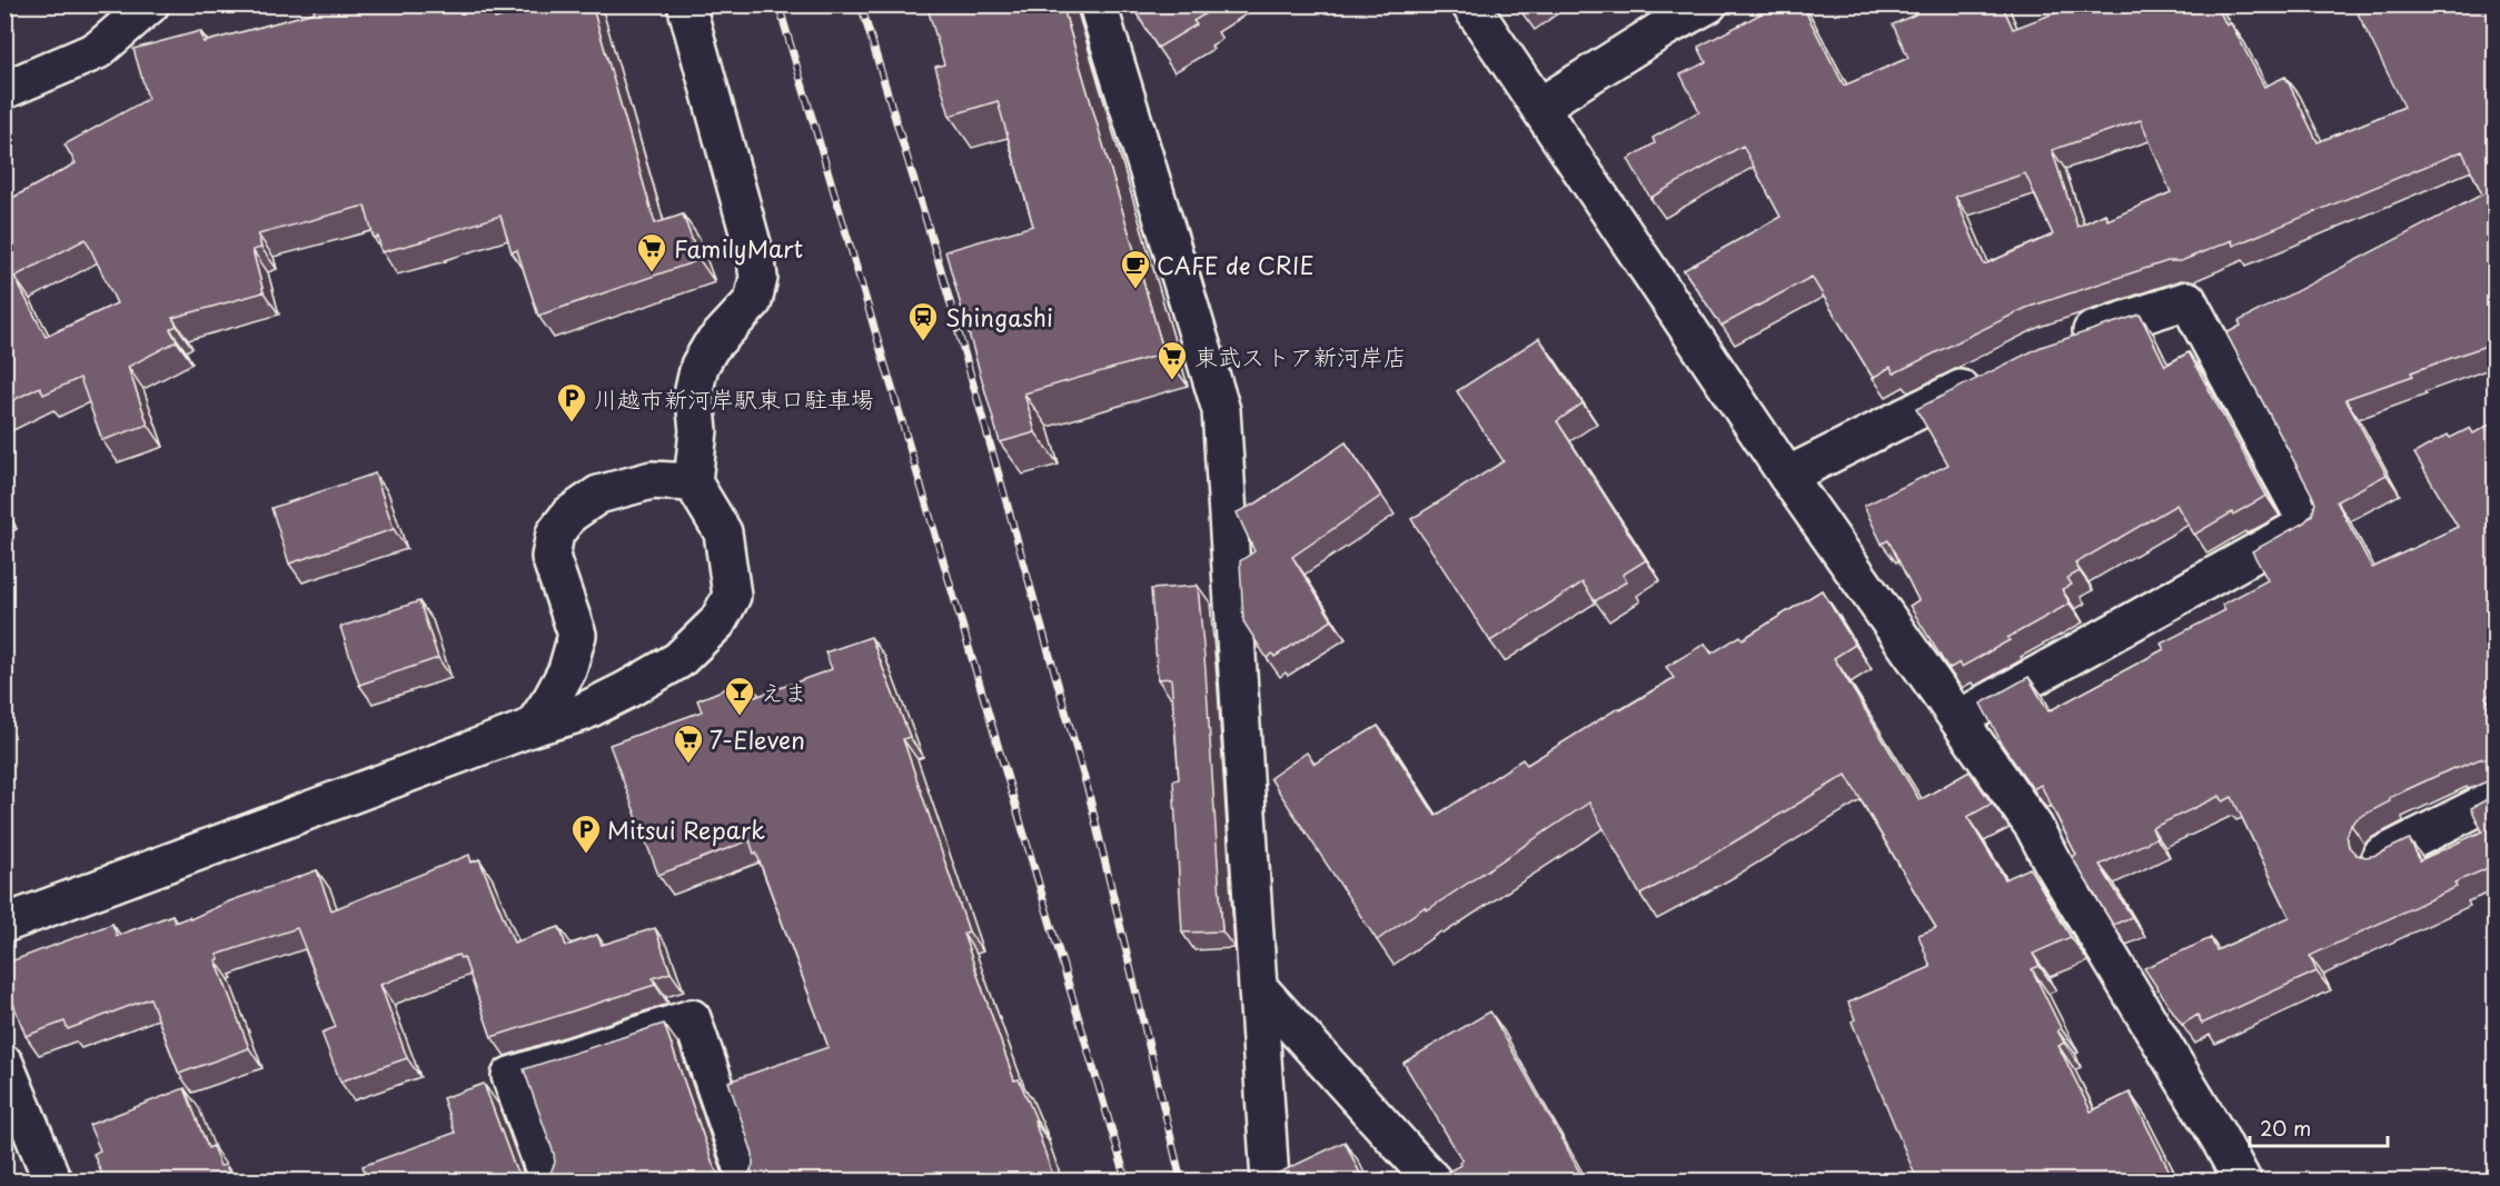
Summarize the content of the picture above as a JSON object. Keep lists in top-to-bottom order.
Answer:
{
  "places": {
    "supermarket": ["FamilyMart", "東武ストア新河岸店", "7-Eleven"],
    "cafe": ["CAFE de CRIE"],
    "station": ["Shingashi"],
    "parking": ["川越市新河岸駅東口駐車場", "Mitsui Repark"],
    "bar": ["えま"]
  },
  "scale_bar": "20 m"
}
